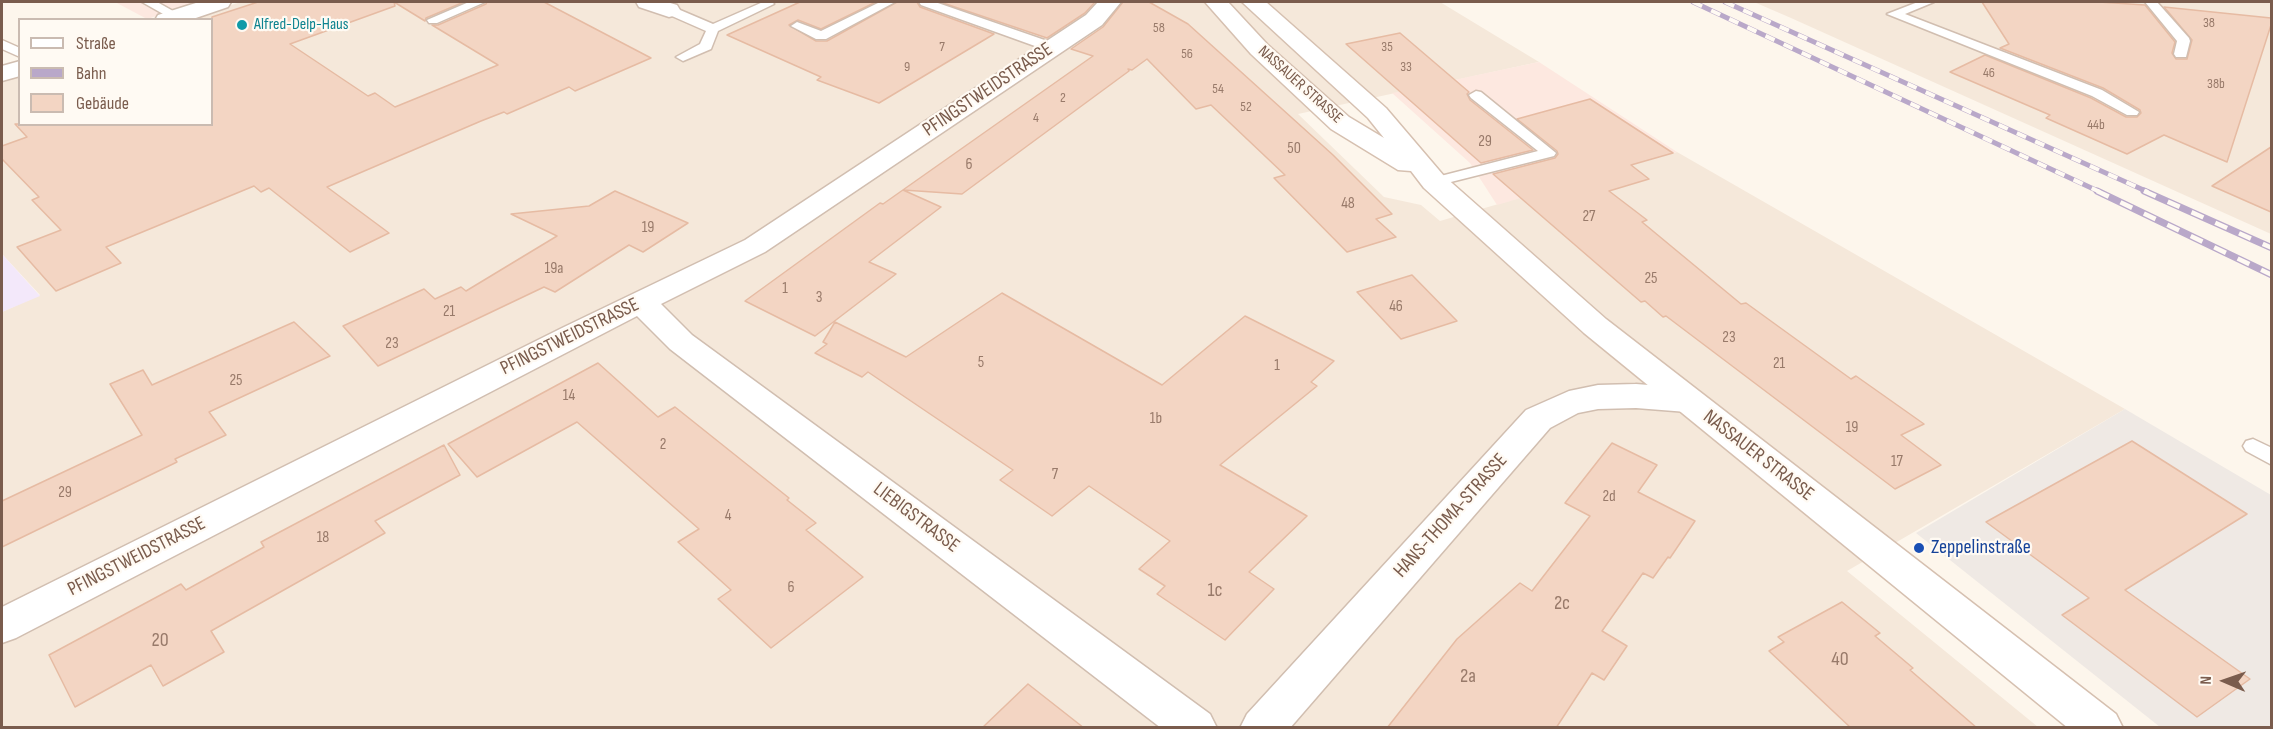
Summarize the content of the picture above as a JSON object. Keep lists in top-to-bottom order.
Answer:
{
  "streets": {
    "street": [
      "NASSAUER STRASSE",
      "PFINGSTWEIDSTRASSE",
      "HANS-THOMA-STRASSE",
      "LIEBIGSTRASSE"
    ]
  },
  "crossings": [
    ["NASSAUER STRASSE", "HANS-THOMA-STRASSE"],
    ["PFINGSTWEIDSTRASSE", "LIEBIGSTRASSE"]
  ],
  "places": ["Alfred-Delp-Haus", "Zeppelinstraße"],
  "house_numbers": [
    "38",
    "58",
    "7",
    "35",
    "56",
    "9",
    "33",
    "46",
    "38b",
    "54",
    "2",
    "52",
    "4",
    "44b",
    "29",
    "50",
    "6",
    "48",
    "27",
    "19",
    "19a",
    "25",
    "1",
    "3",
    "46",
    "21",
    "23",
    "23",
    "5",
    "21",
    "1",
    "25",
    "14",
    "1b",
    "19",
    "2",
    "17",
    "7",
    "29",
    "2d",
    "4",
    "18",
    "6",
    "1c",
    "2c",
    "20",
    "40",
    "2a"
  ],
  "legend": ["Straße", "Bahn", "Gebäude"],
  "north": "left"
}
